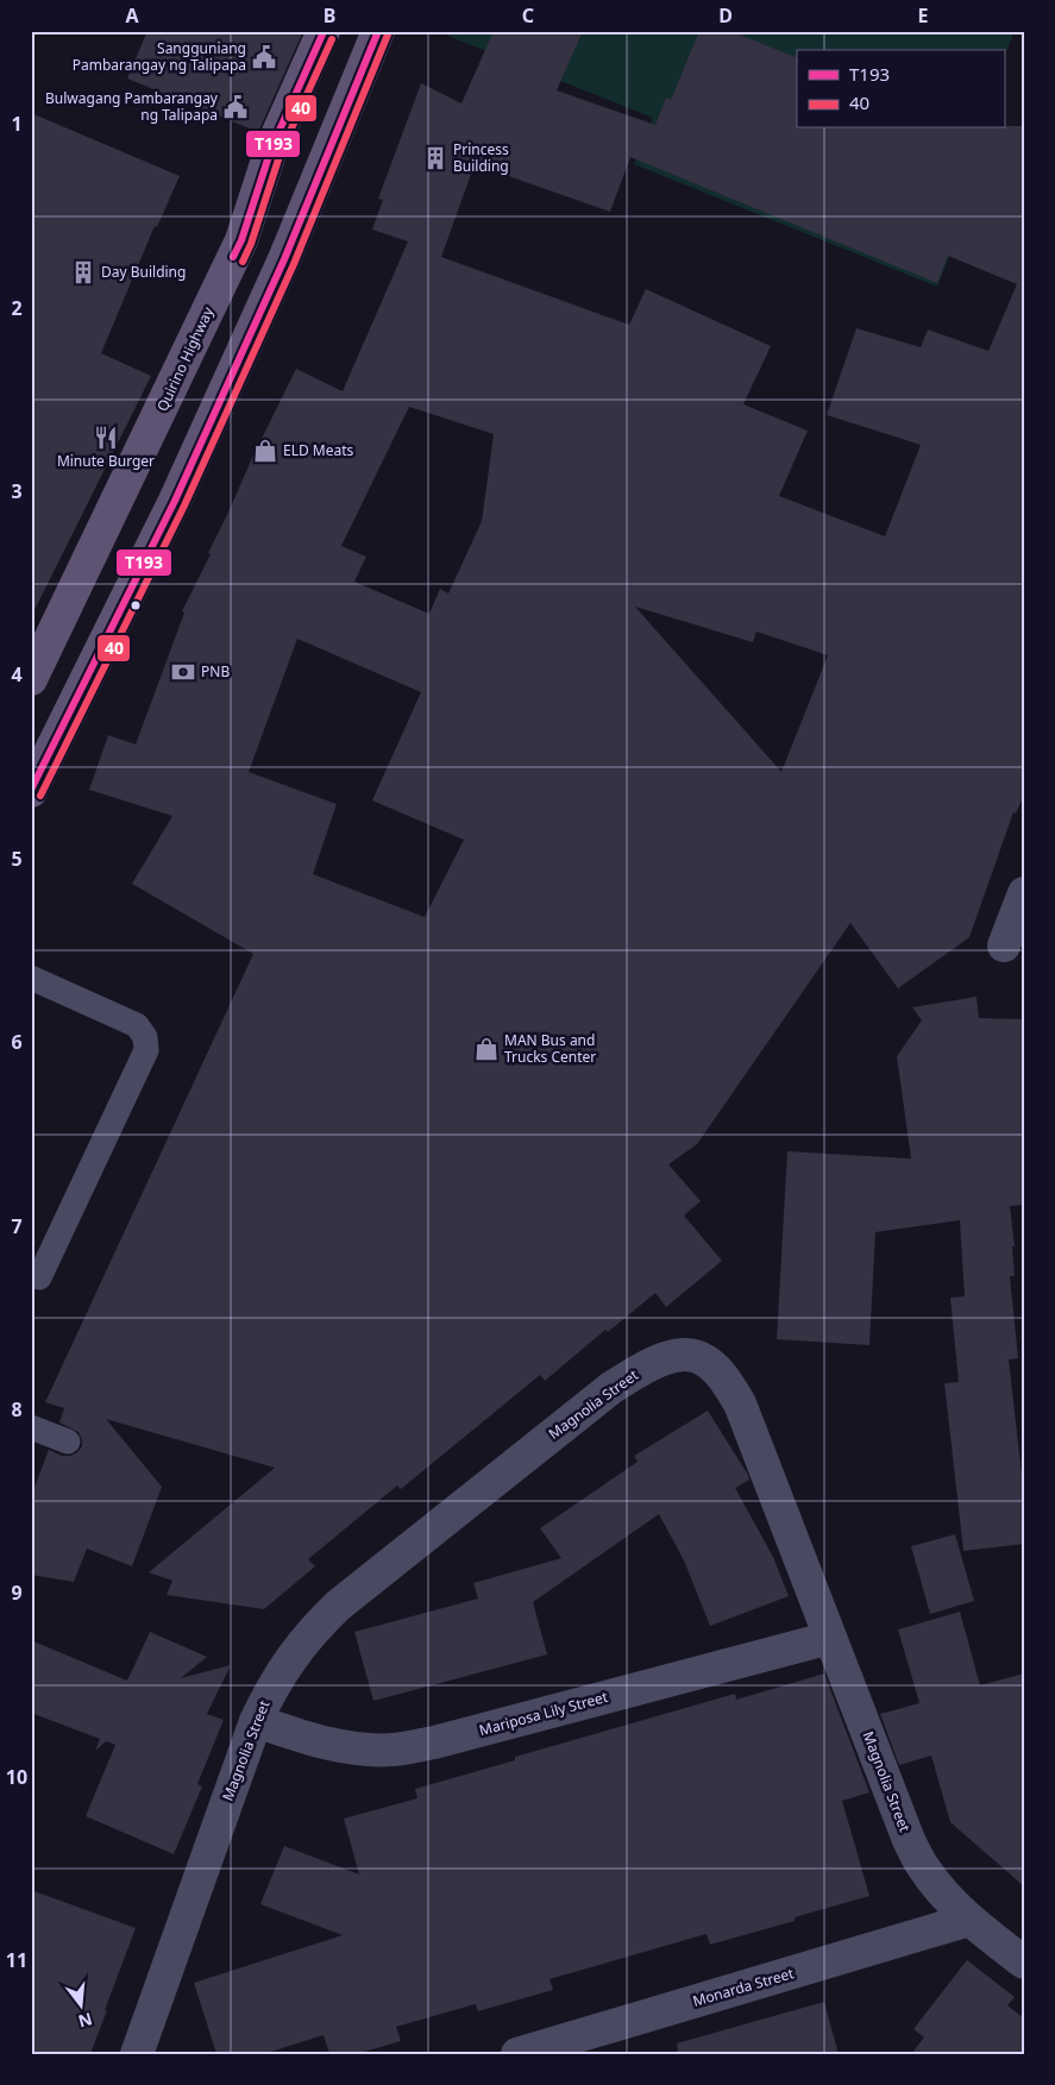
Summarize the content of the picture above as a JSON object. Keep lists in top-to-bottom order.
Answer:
{
  "streets": {
    "main road": ["Quirino Highway"],
    "street": ["Magnolia Street", "Mariposa Lily Street", "Monarda Street"]
  },
  "crossings": [
    ["Magnolia Street", "Mariposa Lily Street"],
    ["Magnolia Street", "Monarda Street"]
  ],
  "places": {
    "public building": ["Sangguniang Pambarangay ng Talipapa", "Bulwagang Pambarangay ng Talipapa"],
    "building": ["Princess Building", "Day Building"],
    "restaurant": ["Minute Burger"],
    "shop": ["ELD Meats", "MAN Bus and Trucks Center"],
    "bank": ["PNB"]
  },
  "lines": ["transit line T193", "transit line 40"],
  "legend": ["T193", "40"],
  "north": "bottom",
  "grid": {
    "columns": [
      "A",
      "B",
      "C",
      "D",
      "E"
    ],
    "rows": [
      "1",
      "2",
      "3",
      "4",
      "5",
      "6",
      "7",
      "8",
      "9",
      "10",
      "11"
    ]
  }
}
